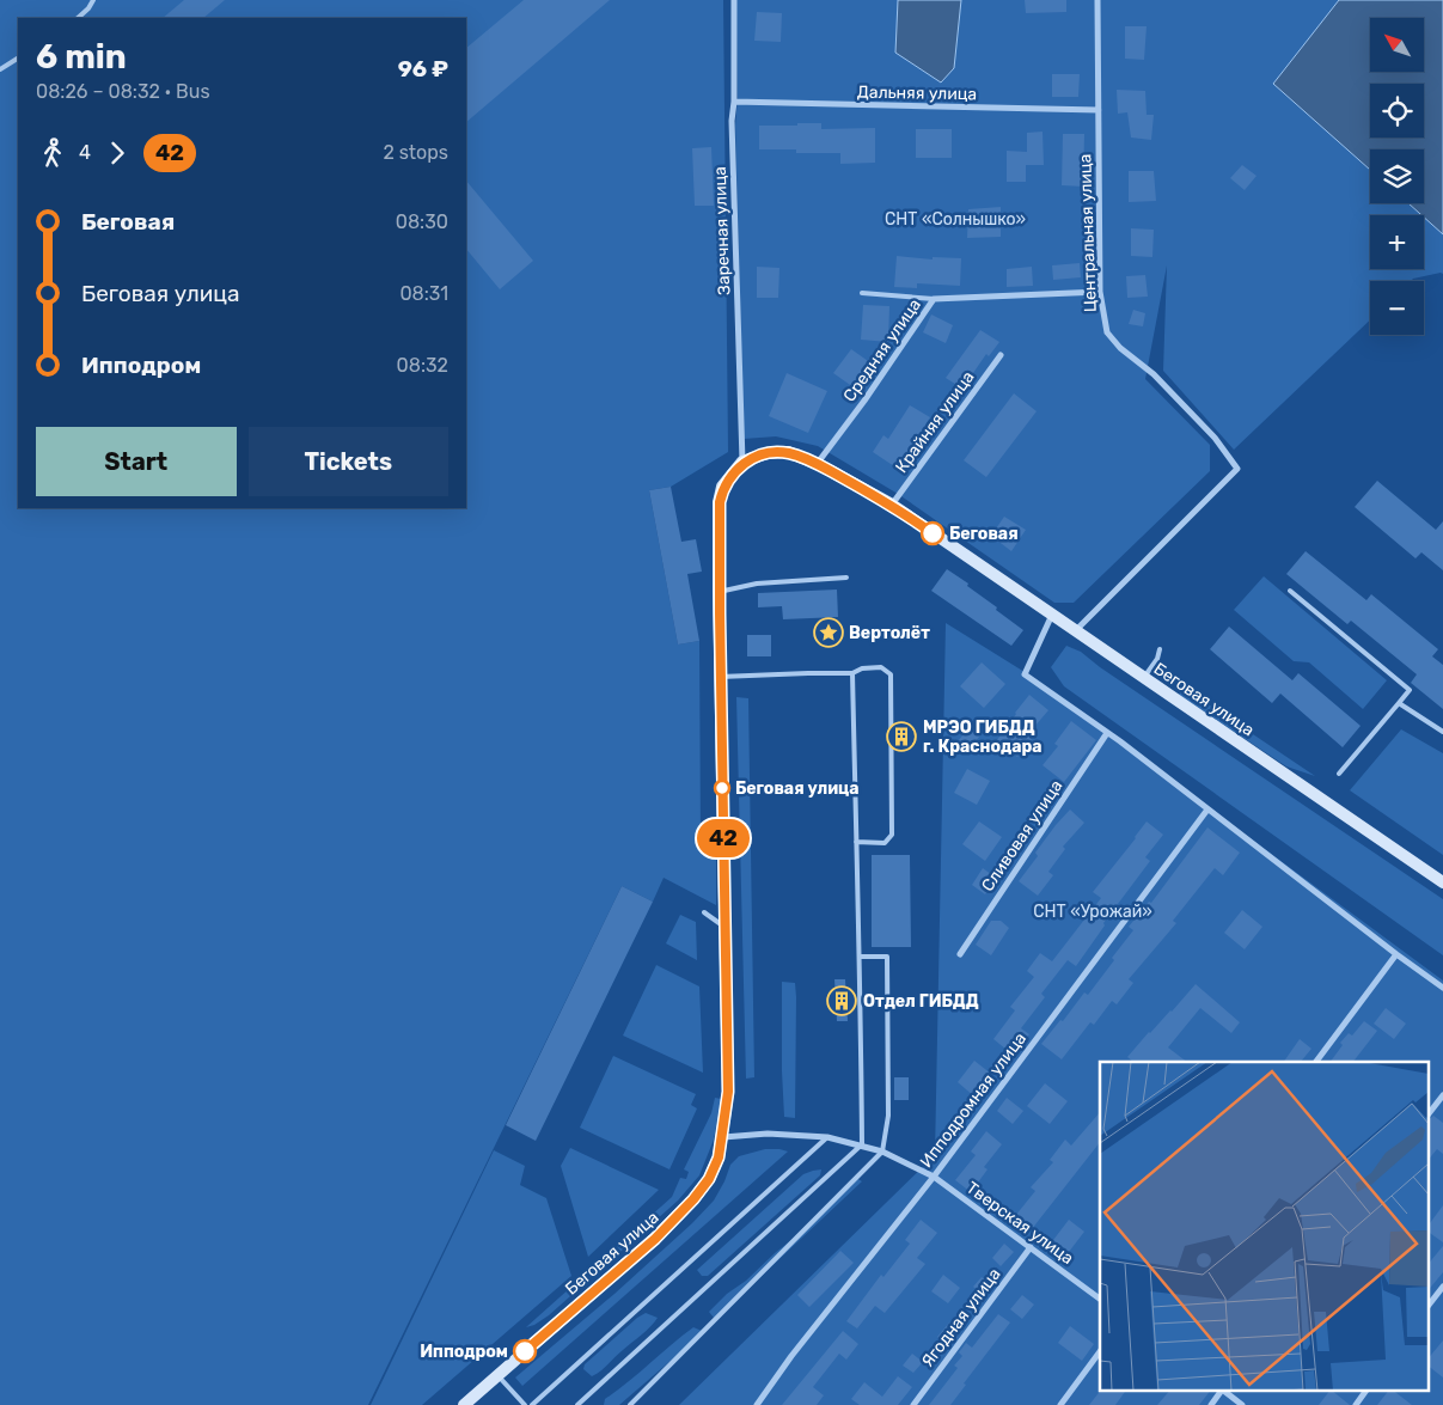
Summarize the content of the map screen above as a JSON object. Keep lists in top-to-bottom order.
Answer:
{
  "streets": {
    "street": [
      "Дальняя улица",
      "Заречная улица",
      "Центральная улица",
      "Средняя улица",
      "Крайняя улица",
      "Беговая улица",
      "Сливовая улица",
      "Ипподромная улица",
      "Тверская улица",
      "Ягодная улица"
    ]
  },
  "crossings": [
    ["Дальняя улица", "Заречная улица"],
    ["Дальняя улица", "Центральная улица"],
    ["Заречная улица", "Беговая улица"],
    ["Центральная улица", "Средняя улица"],
    ["Центральная улица", "Беговая улица"],
    ["Средняя улица", "Беговая улица"],
    ["Крайняя улица", "Беговая улица"],
    ["Беговая улица", "Тверская улица"],
    ["Ипподромная улица", "Тверская улица"],
    ["Тверская улица", "Ягодная улица"]
  ],
  "parks": ["СНТ «Солнышко»", "СНТ «Урожай»"],
  "places": {
    "other": ["Беговая", "Беговая улица", "Ипподром"],
    "place": ["Вертолёт"],
    "building": ["МРЭО ГИБДД г. Краснодара", "Отдел ГИБДД"]
  },
  "lines": ["bus line 42"],
  "north": "top left",
  "page": {
    "on_map": "42",
    "map_buttons": ["+", "−"],
    "heading": ["6 min", "08:26 – 08:32 · Bus", "96 ₽"],
    "legs": ["4", "42", "2 stops"],
    "list": [
      {
        "name": "Беговая",
        "value": "08:30"
      },
      {
        "name": "Беговая улица",
        "value": "08:31"
      },
      {
        "name": "Ипподром",
        "value": "08:32"
      }
    ],
    "buttons": ["Start", "Tickets"]
  }
}
